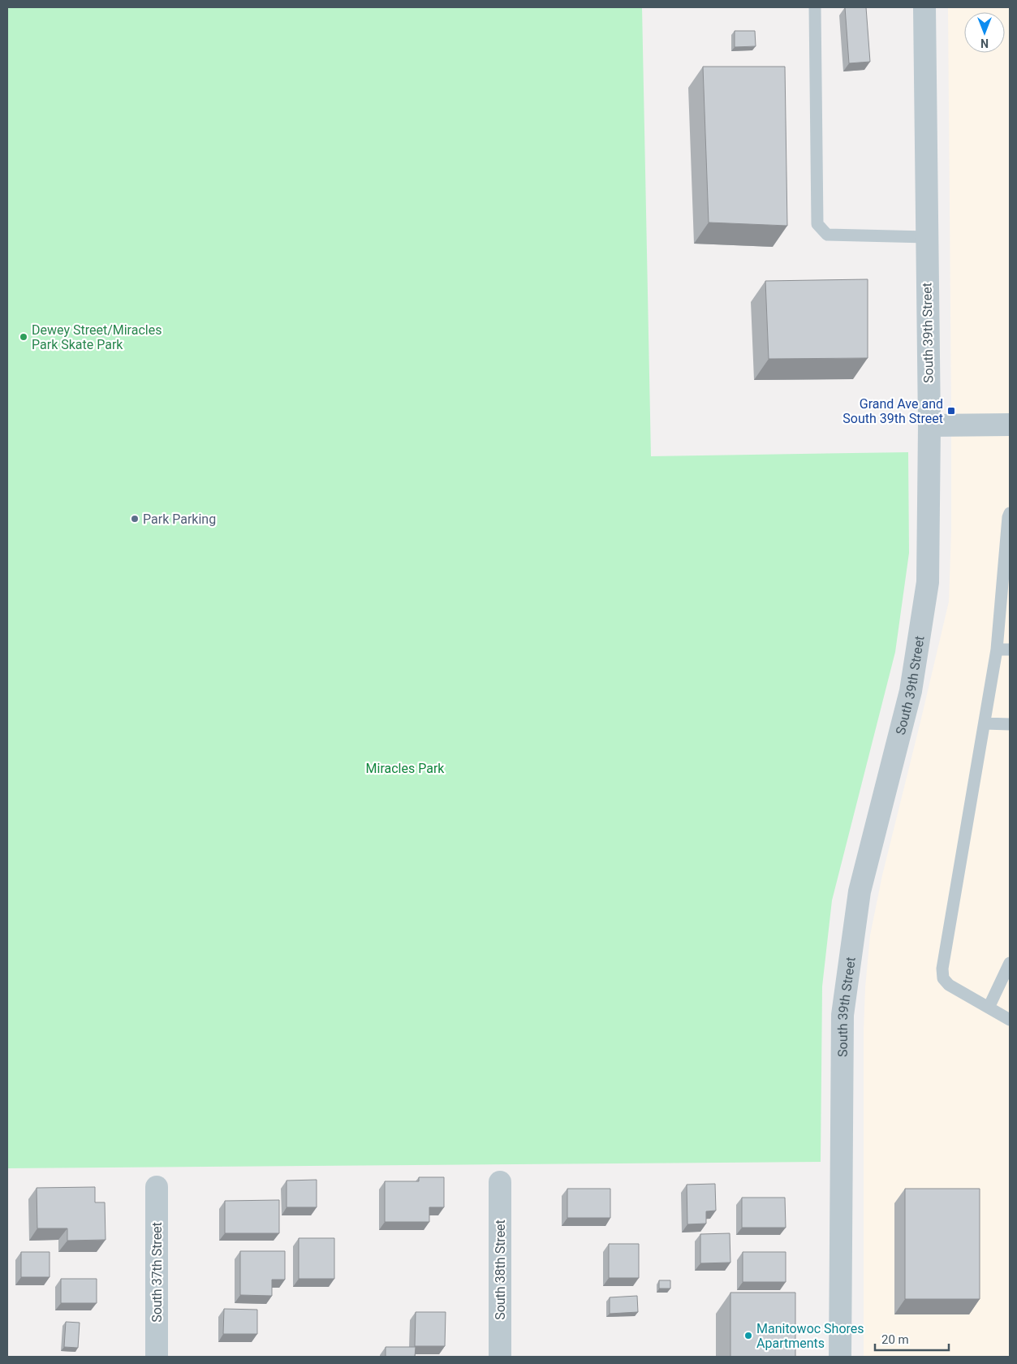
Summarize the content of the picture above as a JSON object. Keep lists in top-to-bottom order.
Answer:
{
  "streets": {
    "street": ["South 39th Street", "South 38th Street", "South 37th Street"]
  },
  "parks": ["Miracles Park"],
  "places": {
    "other": ["Dewey Street/Miracles Park Skate Park", "Park Parking", "Manitowoc Shores Apartments"],
    "transit": ["Grand Ave and South 39th Street"]
  },
  "scale_bar": "20 m",
  "north": "bottom"
}
